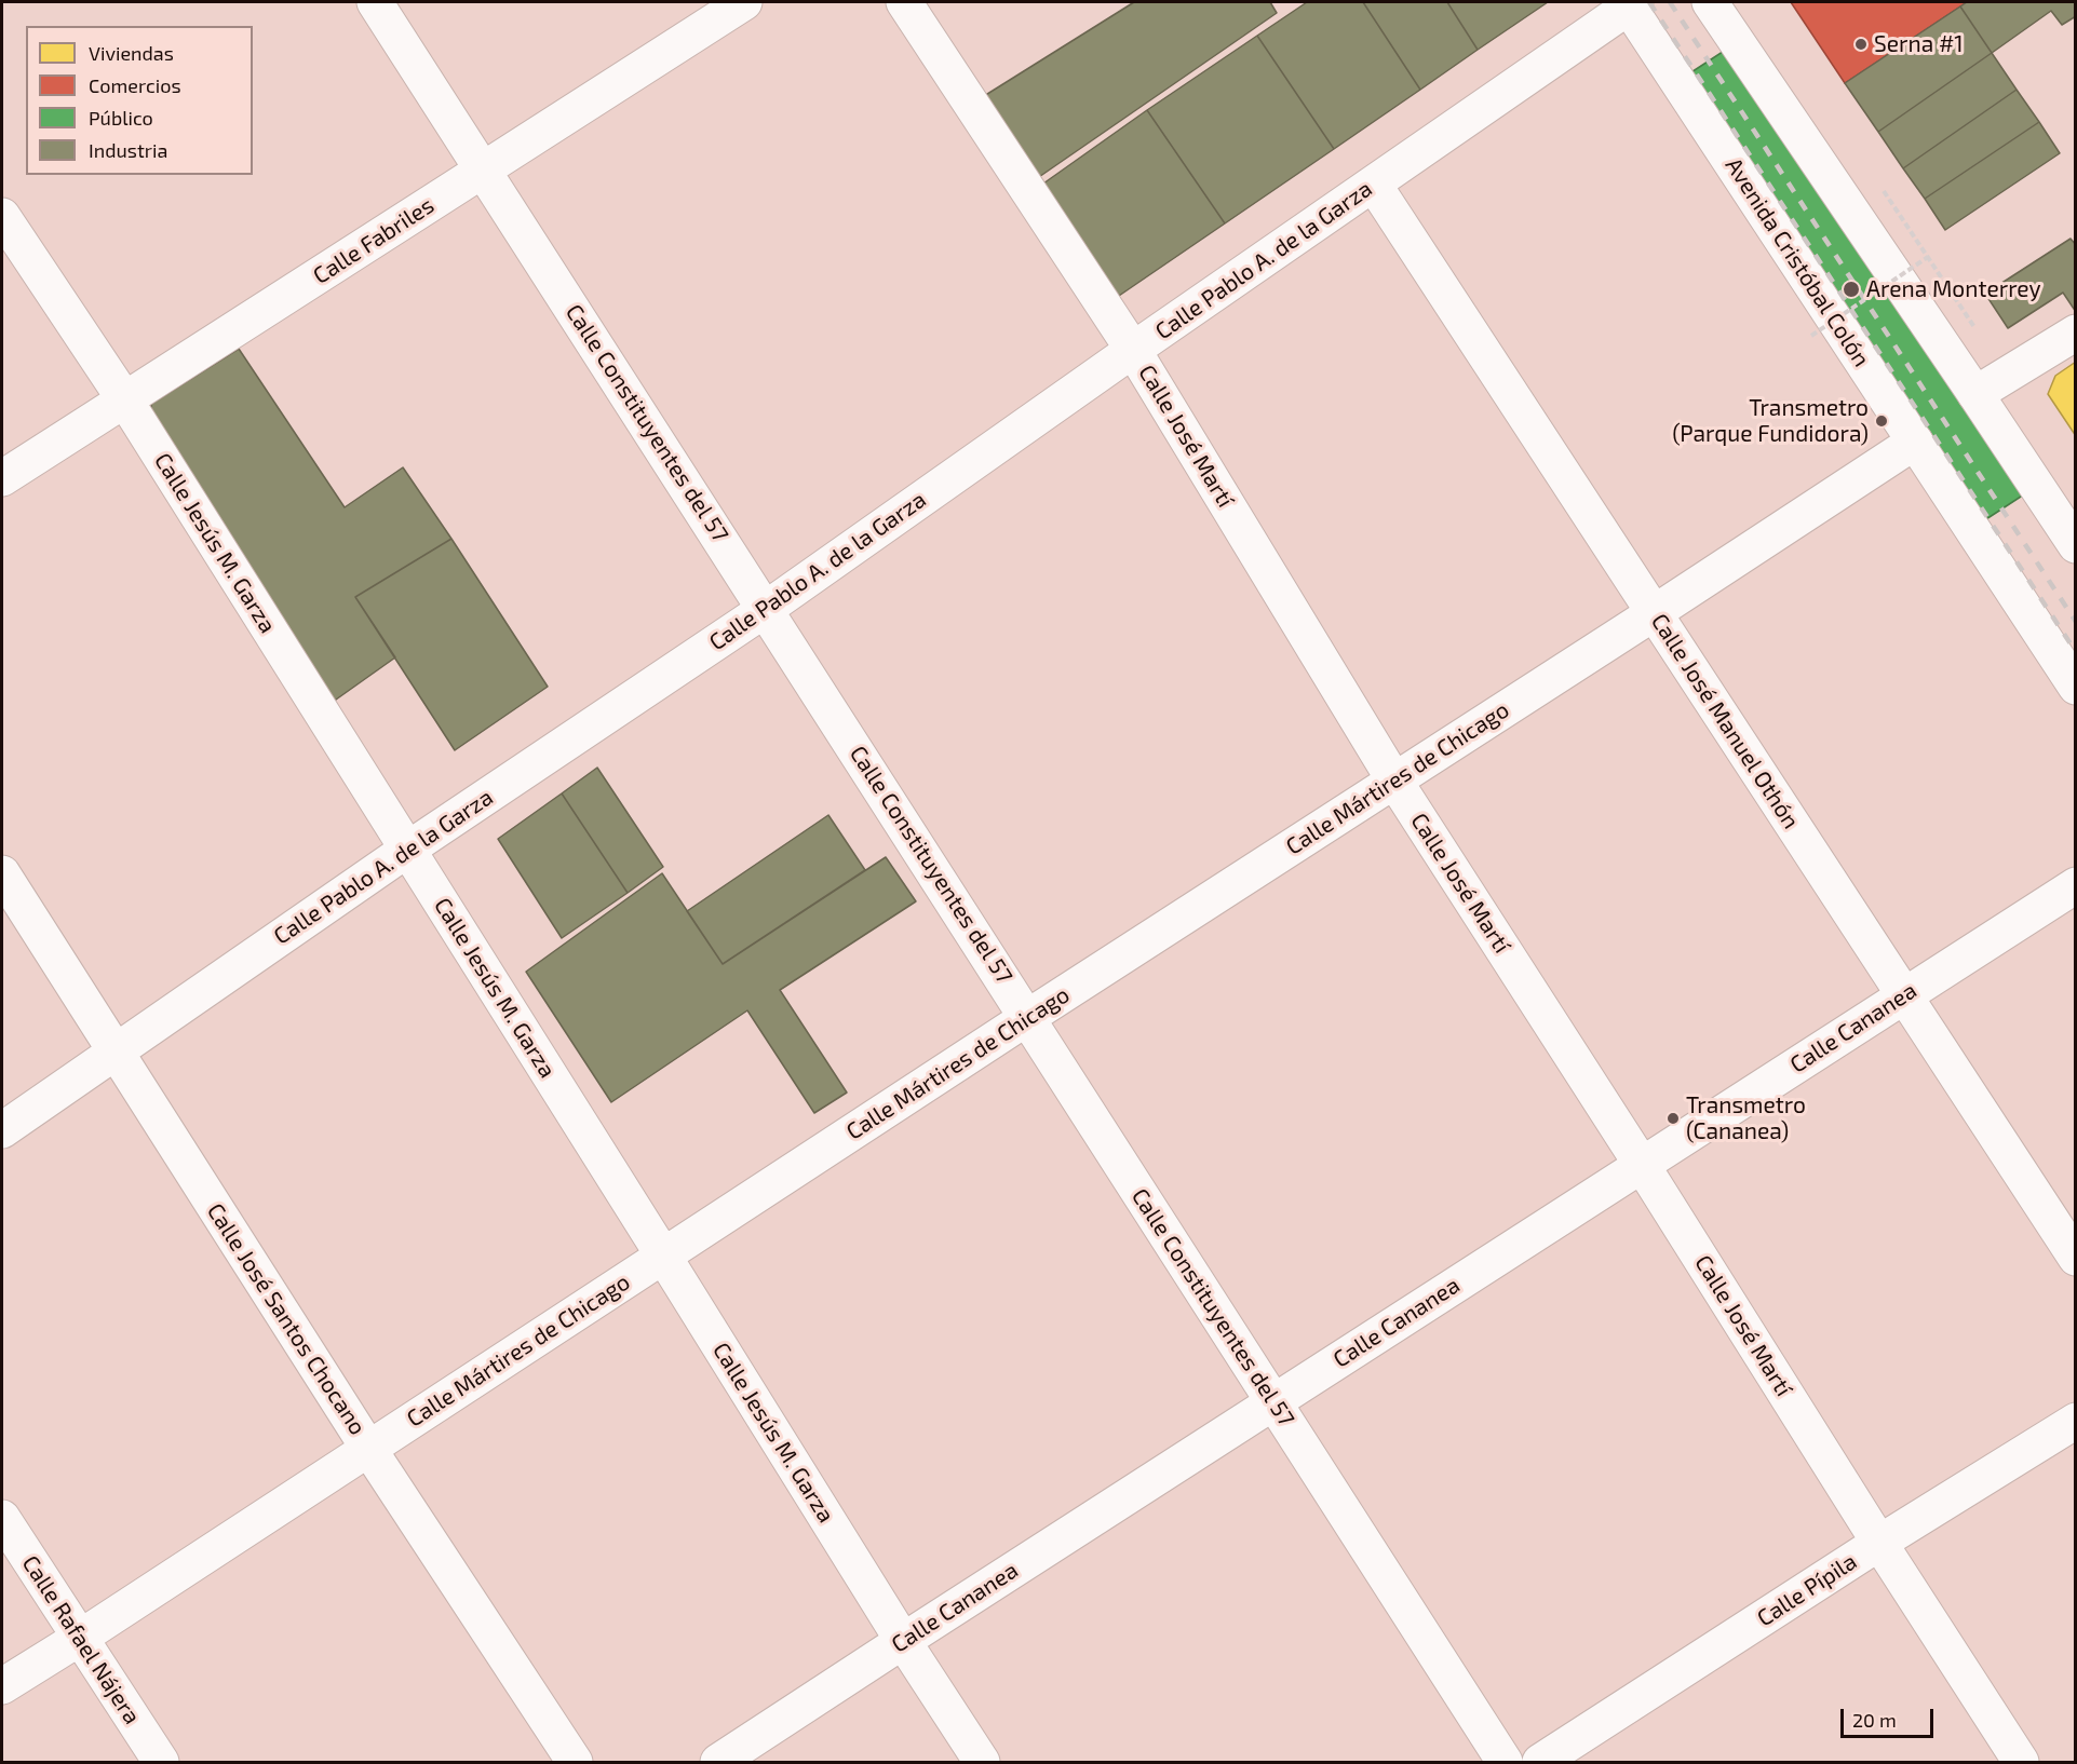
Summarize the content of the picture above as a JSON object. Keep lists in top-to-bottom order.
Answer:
{
  "streets": {
    "street": [
      "Calle Fabriles",
      "Calle Pablo A. de la Garza",
      "Avenida Cristóbal Colón",
      "Calle Constituyentes del 57",
      "Calle José Martí",
      "Calle Jesús M. Garza",
      "Calle José Manuel Othón",
      "Calle Mártires de Chicago",
      "Calle Cananea",
      "Calle José Santos Chocano",
      "Calle Pípila",
      "Calle Rafael Nájera"
    ]
  },
  "crossings": [
    ["Calle Fabriles", "Calle Constituyentes del 57"],
    ["Calle Fabriles", "Calle Jesús M. Garza"],
    ["Calle Pablo A. de la Garza", "Avenida Cristóbal Colón"],
    ["Calle Pablo A. de la Garza", "Calle Constituyentes del 57"],
    ["Calle Pablo A. de la Garza", "Calle José Martí"],
    ["Calle Pablo A. de la Garza", "Calle Jesús M. Garza"],
    ["Calle Pablo A. de la Garza", "Calle José Manuel Othón"],
    ["Calle Pablo A. de la Garza", "Calle José Santos Chocano"],
    ["Avenida Cristóbal Colón", "Calle Mártires de Chicago"],
    ["Calle Constituyentes del 57", "Calle Mártires de Chicago"],
    ["Calle Constituyentes del 57", "Calle Cananea"],
    ["Calle José Martí", "Calle Mártires de Chicago"],
    ["Calle José Martí", "Calle Cananea"],
    ["Calle José Martí", "Calle Pípila"],
    ["Calle Jesús M. Garza", "Calle Mártires de Chicago"],
    ["Calle Jesús M. Garza", "Calle Cananea"],
    ["Calle José Manuel Othón", "Calle Mártires de Chicago"],
    ["Calle José Manuel Othón", "Calle Cananea"],
    ["Calle Mártires de Chicago", "Calle José Santos Chocano"],
    ["Calle Mártires de Chicago", "Calle Rafael Nájera"]
  ],
  "places": [
    "Serna #1",
    "Arena Monterrey",
    "Transmetro (Parque Fundidora)",
    "Transmetro (Cananea)"
  ],
  "legend": [
    "Viviendas",
    "Comercios",
    "Público",
    "Industria"
  ],
  "scale_bar": "20 m"
}
